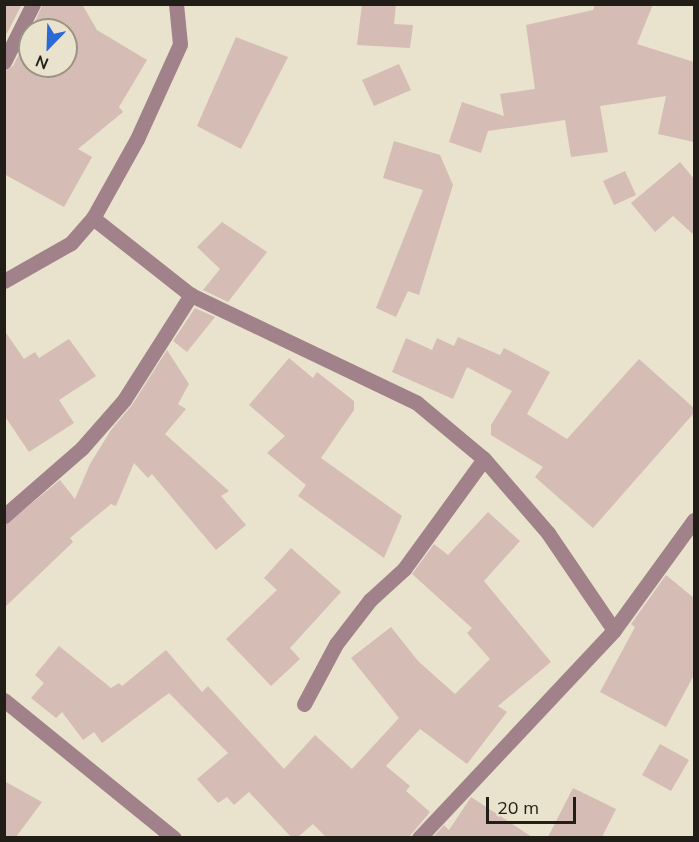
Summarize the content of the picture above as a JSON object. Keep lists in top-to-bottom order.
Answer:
{
  "scale_bar": "20 m",
  "north": "bottom left"
}
